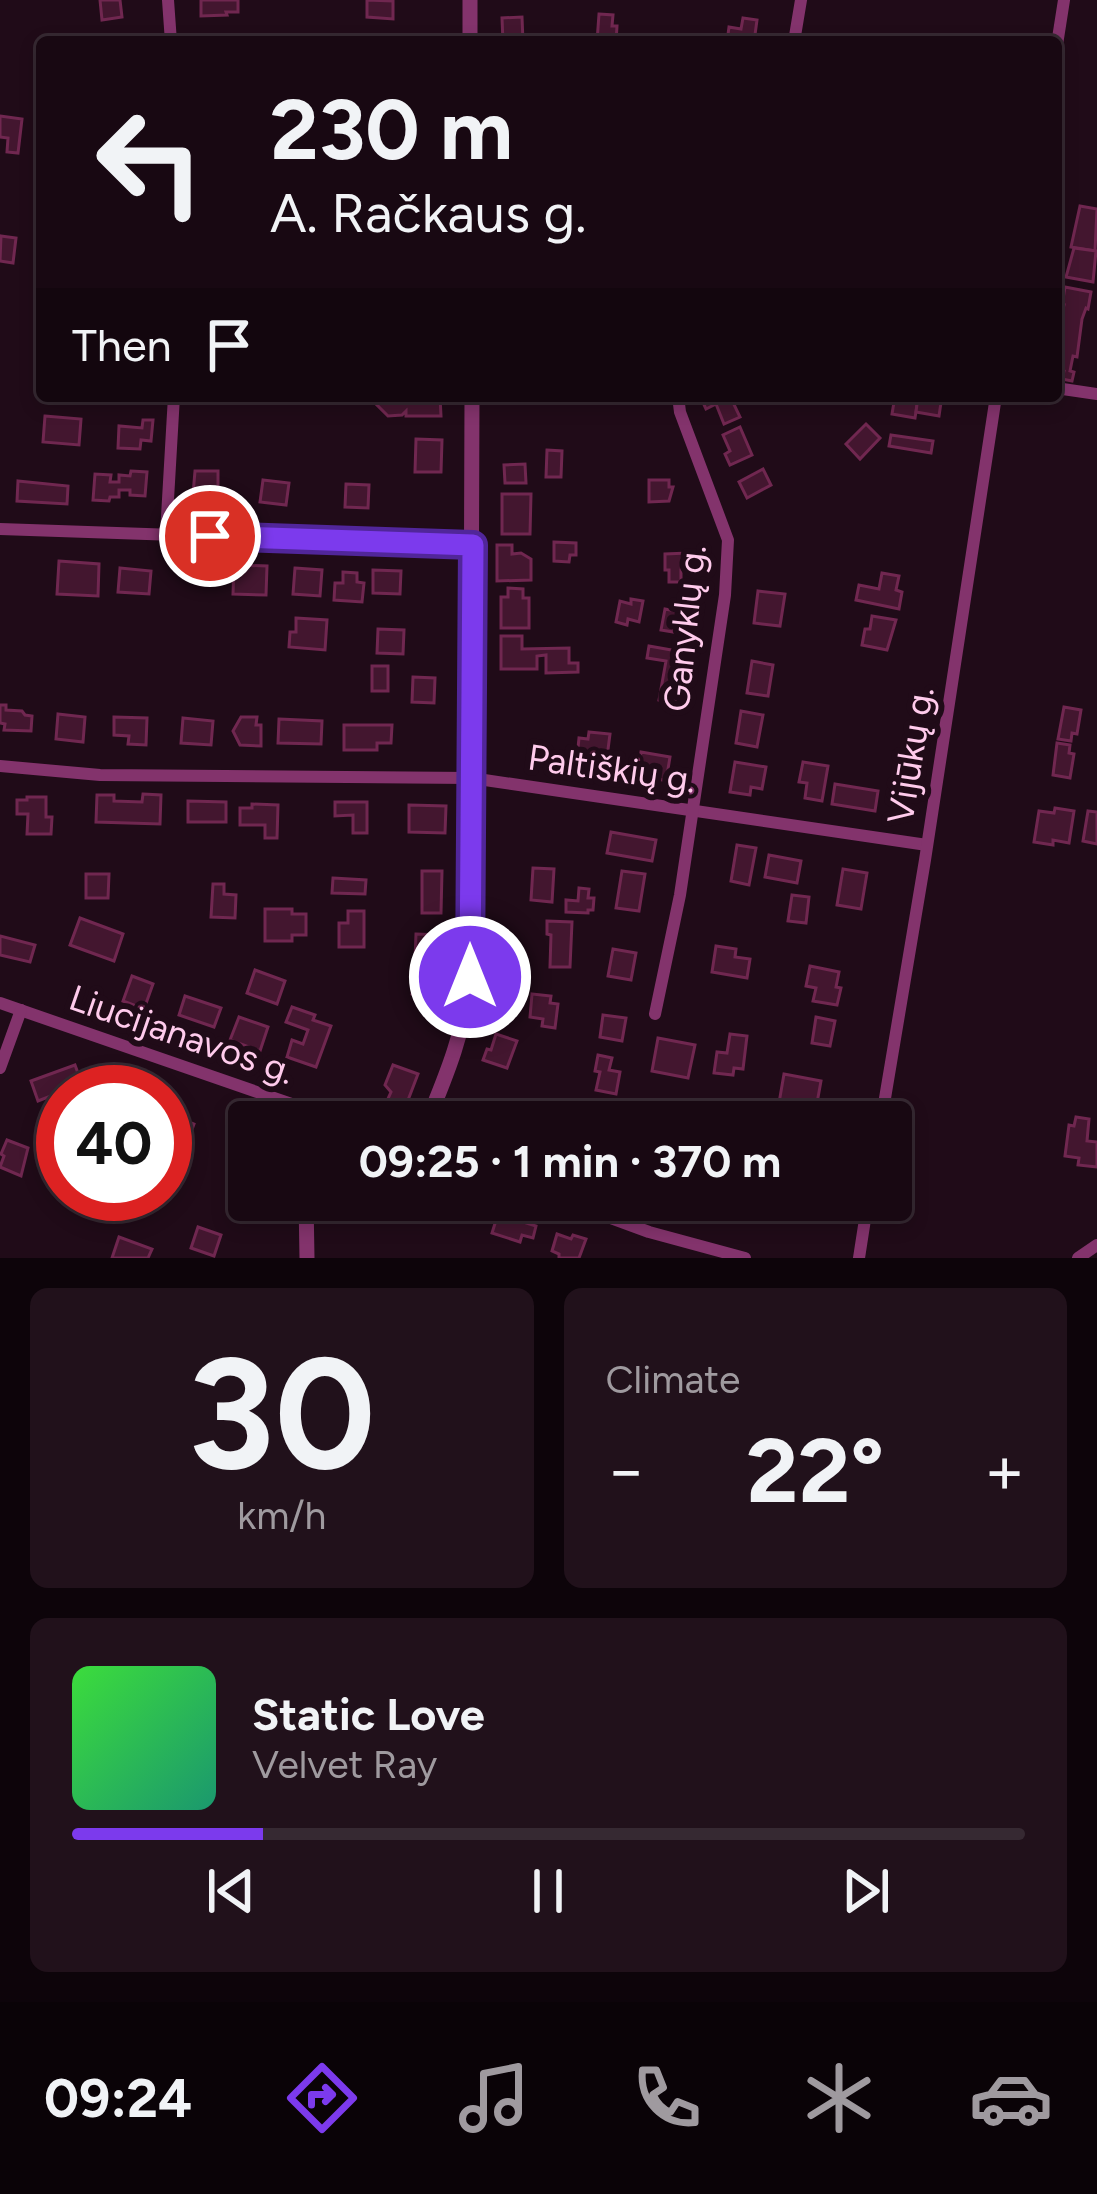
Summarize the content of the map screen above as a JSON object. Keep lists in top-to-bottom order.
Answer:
{
  "streets": {
    "street": [
      "Ganyklų g.",
      "Vijūkų g.",
      "Paltiškių g.",
      "Liucijanavos g."
    ]
  },
  "crossings": [
    ["Ganyklų g.", "Paltiškių g."],
    ["Vijūkų g.", "Paltiškių g."]
  ],
  "page": {
    "turn": ["230 m", "A. Račkaus g."],
    "then": "Then",
    "limit": "40",
    "trip": "09:25 · 1 min · 370 m",
    "tile": [
      ["30", "km/h"],
      "Climate"
    ],
    "heat": ["−", "22°", "+"],
    "song": ["Static Love", "Velvet Ray"],
    "tabs": "09:24"
  }
}
